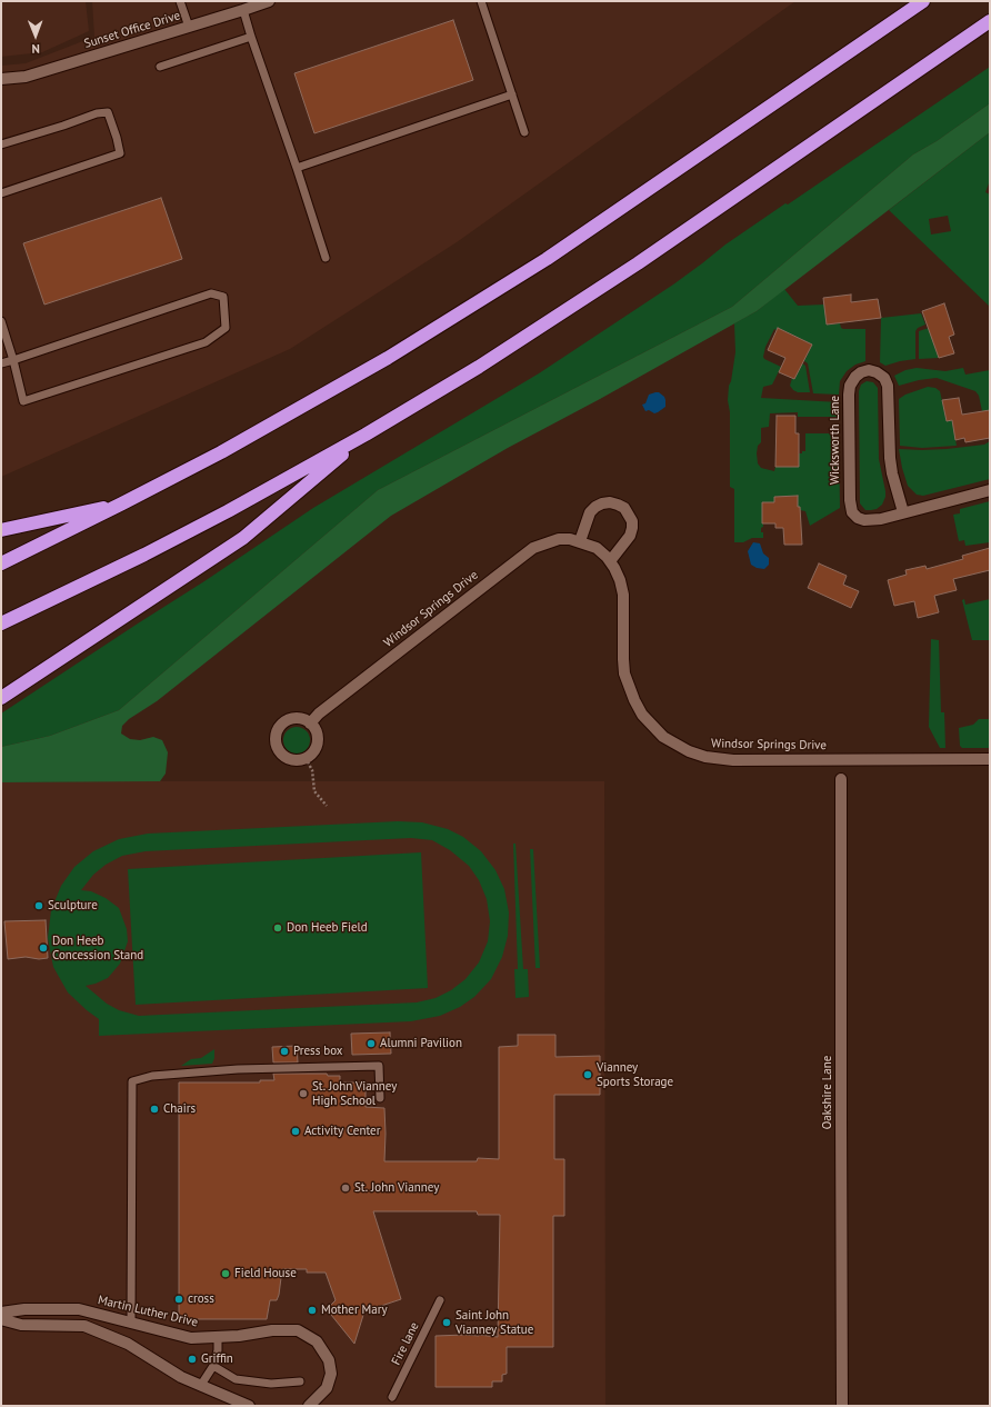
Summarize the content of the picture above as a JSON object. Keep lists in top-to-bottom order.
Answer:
{
  "streets": {
    "street": [
      "Sunset Office Drive",
      "Wicksworth Lane",
      "Windsor Springs Drive",
      "Oakshire Lane",
      "Martin Luther Drive"
    ],
    "lane": ["Fire lane"]
  },
  "places": [
    "Sculpture",
    "Don Heeb Field",
    "Don Heeb Concession Stand",
    "Alumni Pavilion",
    "Press box",
    "Vianney Sports Storage",
    "St. John Vianney High School",
    "Chairs",
    "Activity Center",
    "St. John Vianney",
    "Field House",
    "cross",
    "Mother Mary",
    "Saint John Vianney Statue",
    "Griffin"
  ],
  "north": "bottom"
}
